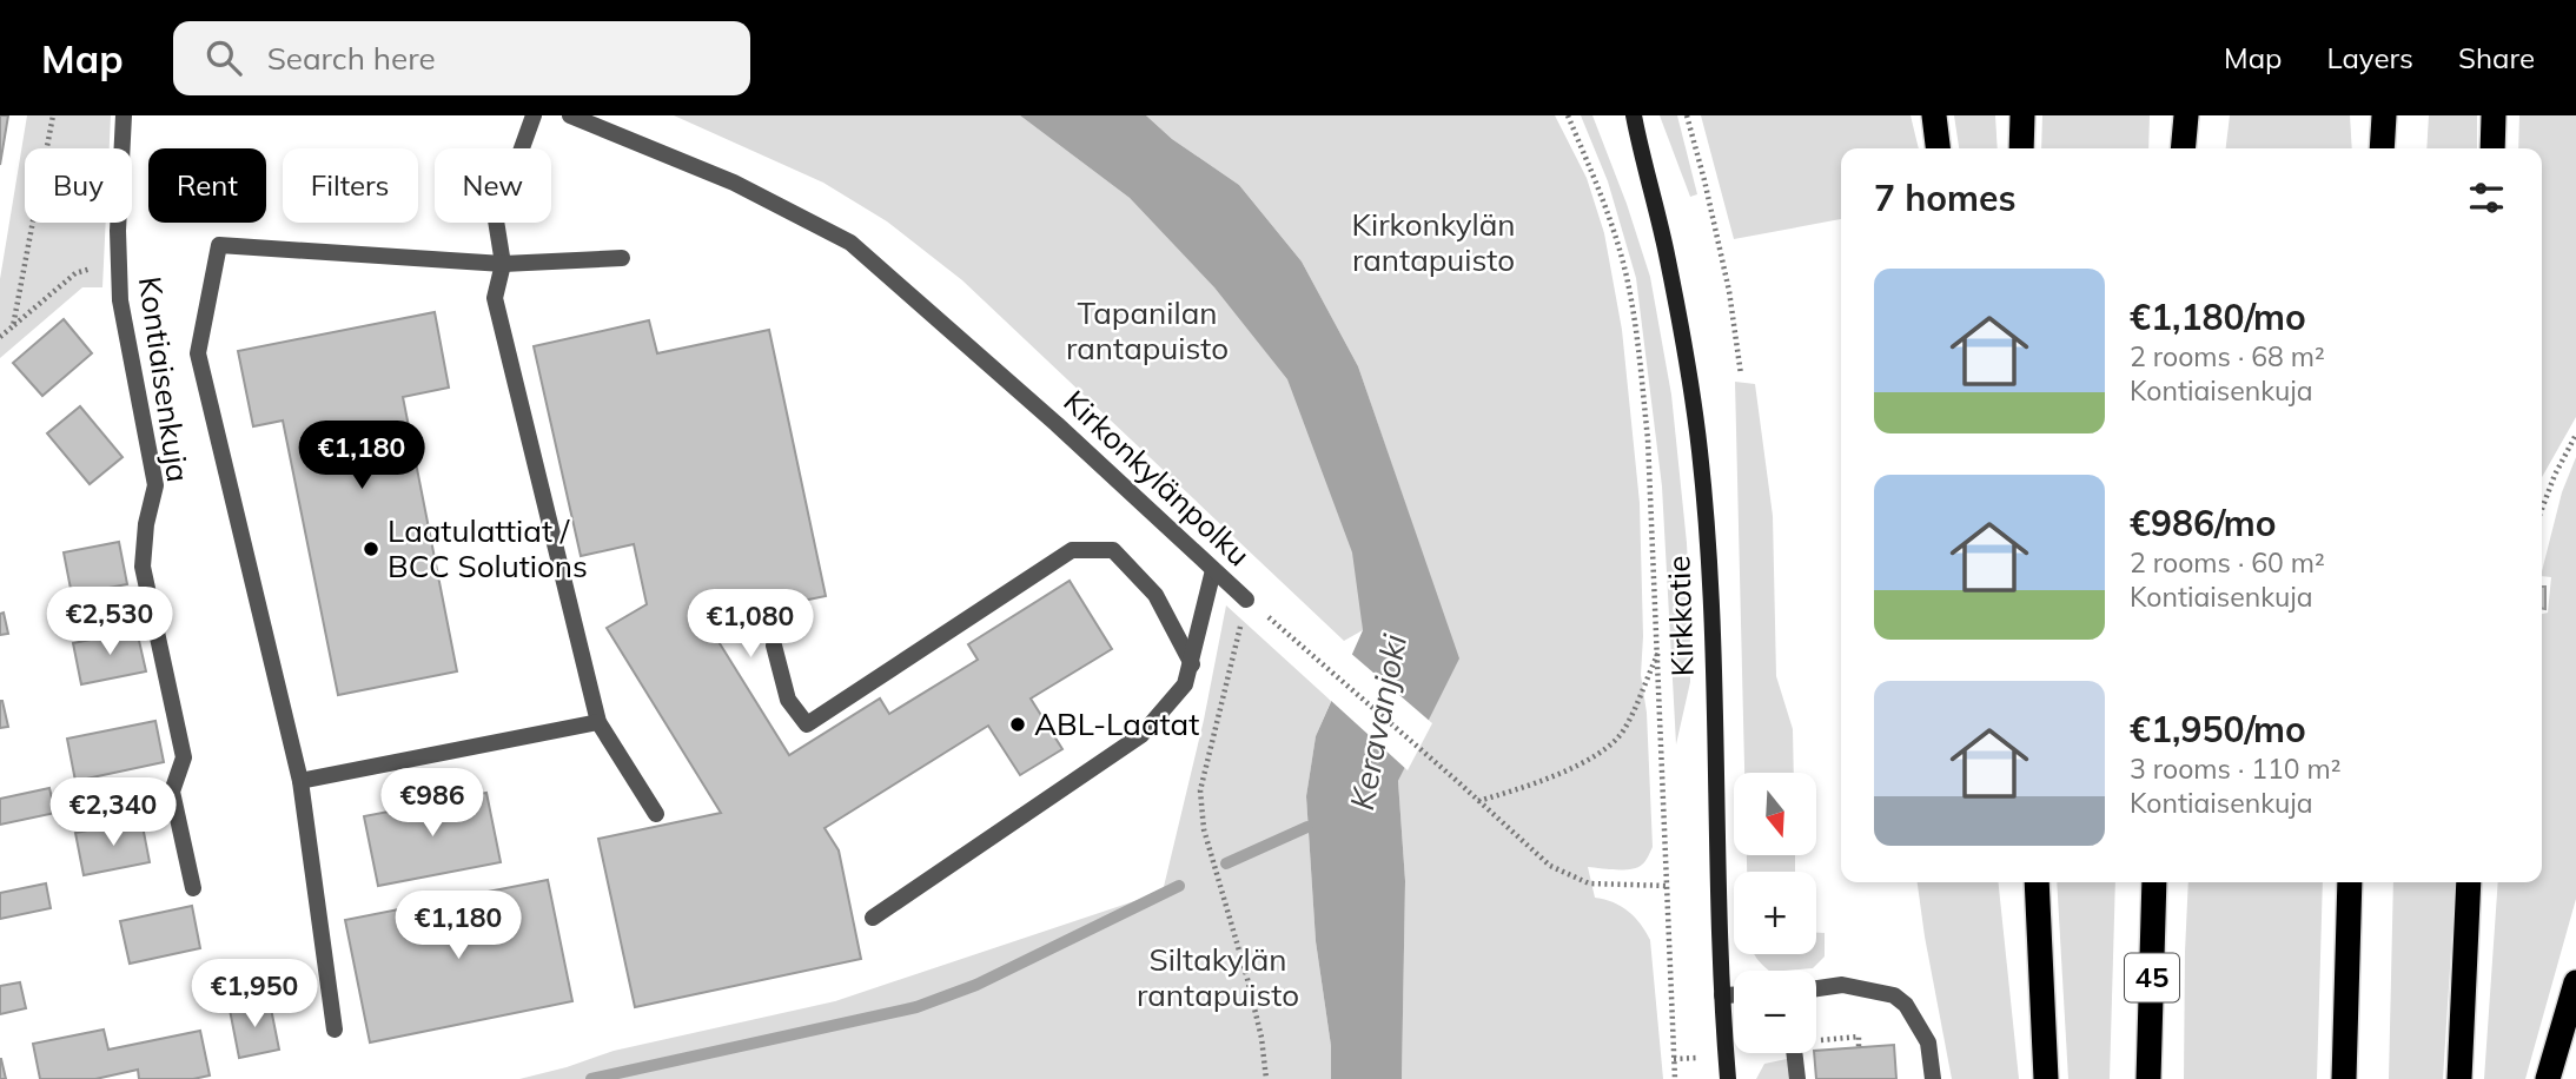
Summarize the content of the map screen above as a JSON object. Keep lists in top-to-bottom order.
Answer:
{
  "streets": {
    "highway": ["45"],
    "street": ["Kontiaisenkuja", "Kirkonkylänpolku", "Kirkkotie"]
  },
  "water": ["Keravanjoki"],
  "parks": ["Kirkonkylän rantapuisto", "Tapanilan rantapuisto", "Siltakylän rantapuisto"],
  "places": ["Laatulattiat / BCC Solutions", "ABL-Laatat"],
  "north": "bottom",
  "page": {
    "header": "Map",
    "search": "Search here",
    "nav": ["Map", "Layers", "Share"],
    "chip": [
      "Buy",
      "Rent",
      "Filters",
      "New"
    ],
    "heading": "7 homes",
    "list": [
      {
        "name": "€1,180/mo",
        "note": "2 rooms · 68 m² · Kontiaisenkuja"
      },
      {
        "name": "€986/mo",
        "note": "2 rooms · 60 m² · Kontiaisenkuja"
      },
      {
        "name": "€1,950/mo",
        "note": "3 rooms · 110 m² · Kontiaisenkuja"
      }
    ],
    "price": [
      "€1,180",
      "€2,530",
      "€1,080",
      "€986",
      "€2,340",
      "€1,180",
      "€1,950"
    ],
    "map_buttons": ["+", "−"]
  }
}
